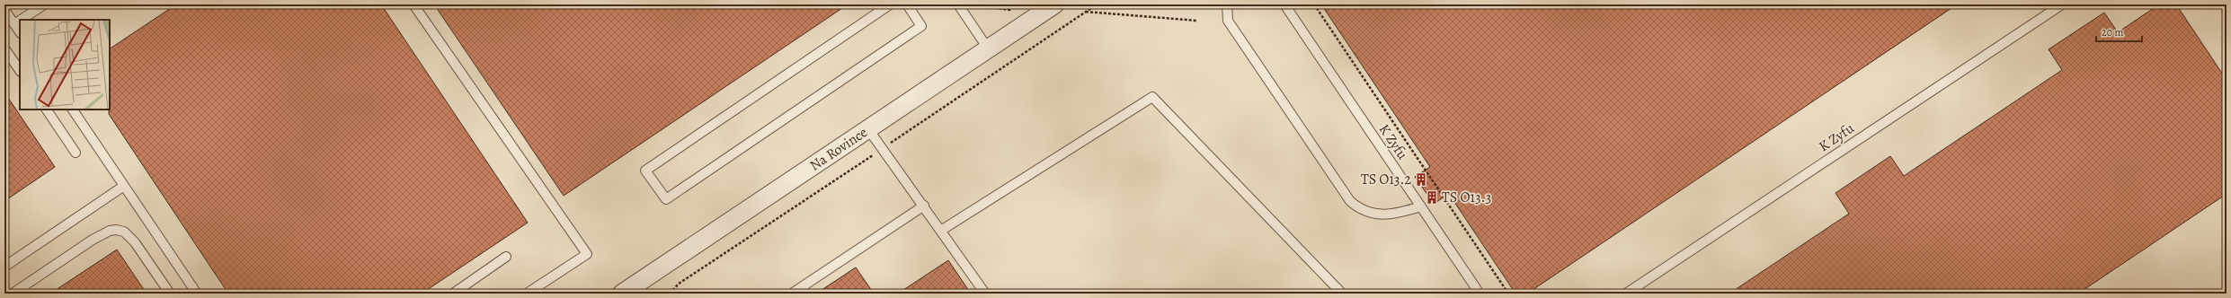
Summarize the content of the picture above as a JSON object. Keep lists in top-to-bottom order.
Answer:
{
  "streets": {
    "street": ["Na Rovince"],
    "lane": ["K Zyfu"]
  },
  "places": {
    "building": ["TS O13.2", "TS O13.3"]
  },
  "scale_bar": "20 m"
}
